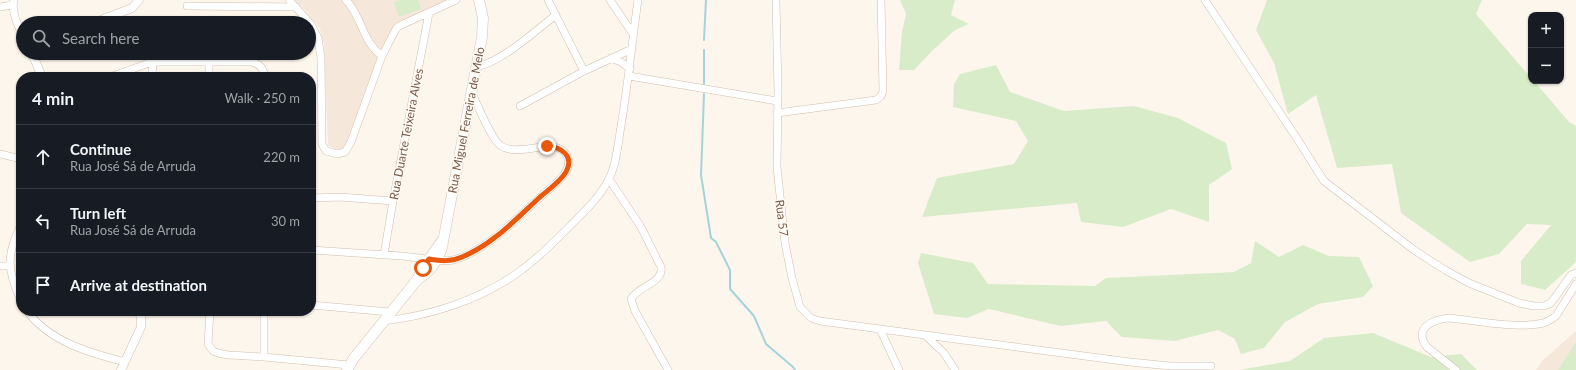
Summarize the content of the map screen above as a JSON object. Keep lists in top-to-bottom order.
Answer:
{
  "streets": {
    "main road": ["Rua Miguel Ferreira de Melo"],
    "street": ["Rua Duarte Teixeira Alves", "Rua 57"]
  },
  "page": {
    "map_buttons": ["+", "−"],
    "search": "Search here",
    "heading": ["4 min", "Walk · 250 m"],
    "list": [
      ["Continue", "Rua José Sá de Arruda", "220 m"],
      ["Turn left", "Rua José Sá de Arruda", "30 m"],
      "Arrive at destination"
    ]
  }
}
